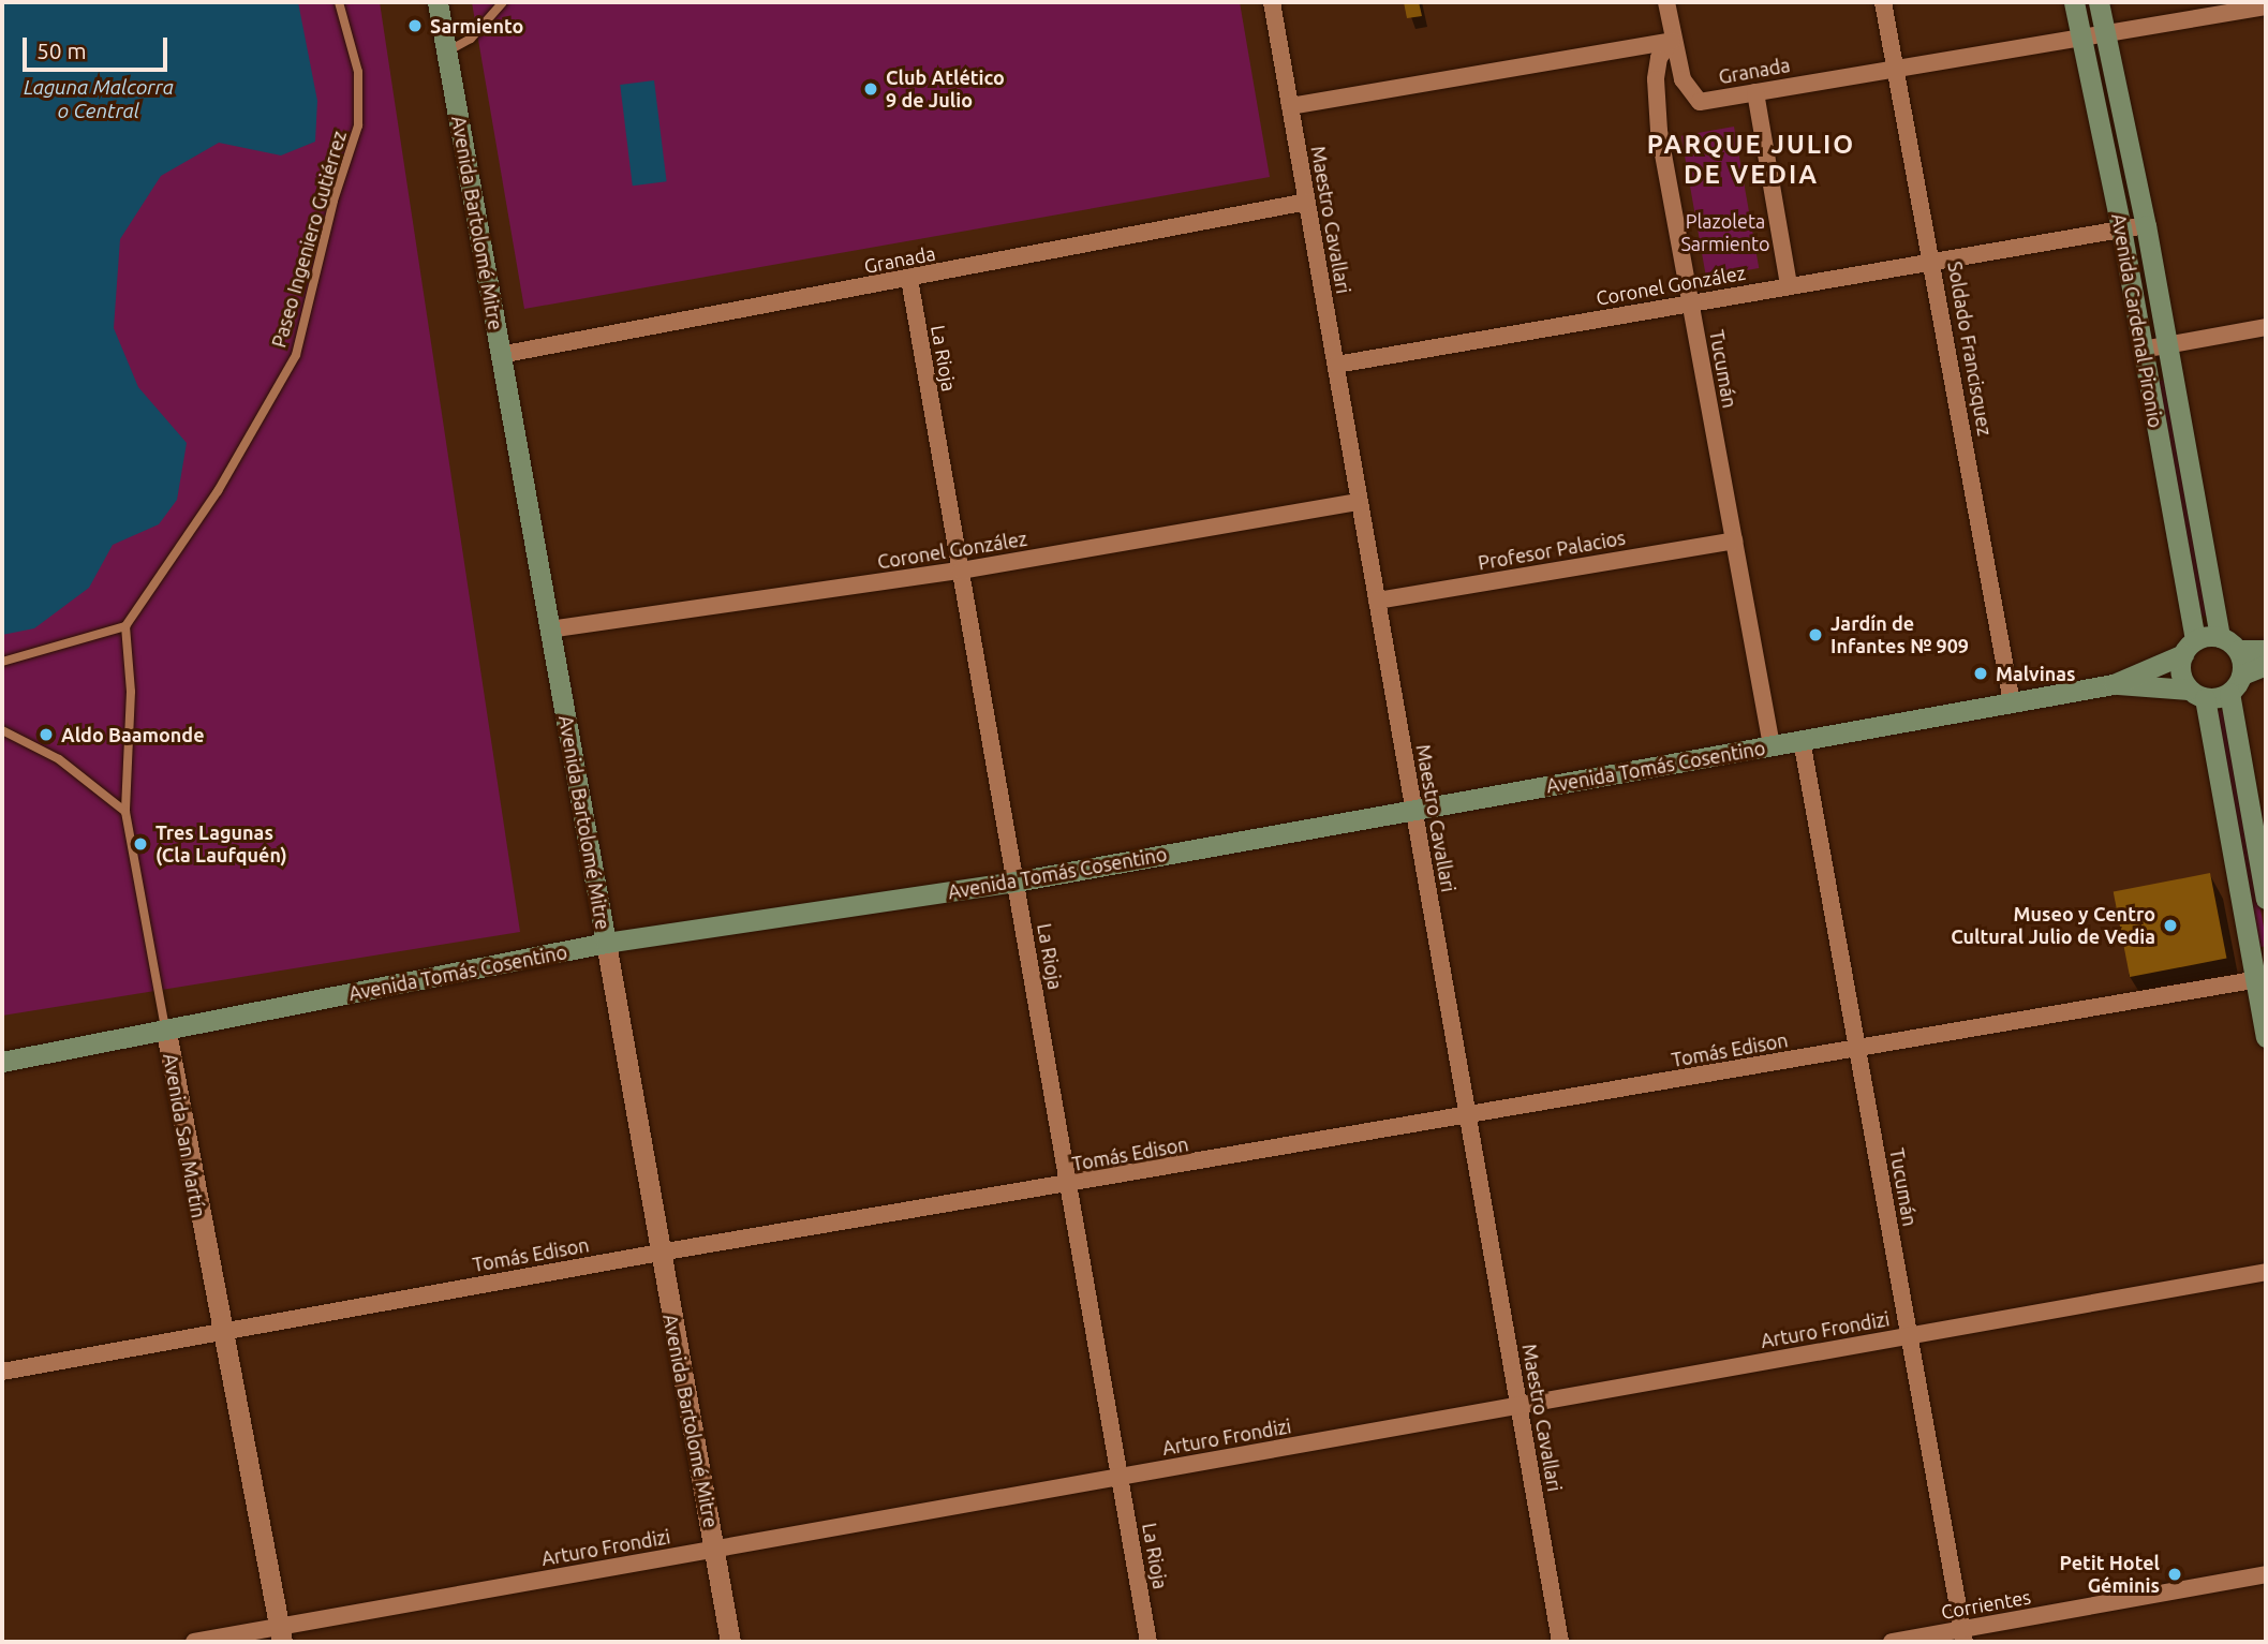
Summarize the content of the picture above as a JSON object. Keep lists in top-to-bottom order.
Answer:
{
  "streets": {
    "main road": ["Avenida Bartolomé Mitre", "Avenida Cardenal Pironio", "Avenida Tomás Cosentino"],
    "street": [
      "Granada",
      "Maestro Cavallari",
      "Coronel González",
      "Soldado Francisquez",
      "La Rioja",
      "Tucumán",
      "Profesor Palacios",
      "Tomás Edison",
      "Avenida San Martín",
      "Arturo Frondizi",
      "Corrientes"
    ],
    "lane": ["Paseo Ingeniero Gutiérrez"]
  },
  "crossings": [
    ["Granada", "Maestro Cavallari"],
    ["Granada", "Avenida Bartolomé Mitre"],
    ["Granada", "Avenida Cardenal Pironio"],
    ["Granada", "Soldado Francisquez"],
    ["Granada", "La Rioja"],
    ["Granada", "Tucumán"],
    ["Maestro Cavallari", "Coronel González"],
    ["Maestro Cavallari", "Profesor Palacios"],
    ["Maestro Cavallari", "Avenida Tomás Cosentino"],
    ["Maestro Cavallari", "Tomás Edison"],
    ["Maestro Cavallari", "Arturo Frondizi"],
    ["Avenida Bartolomé Mitre", "Coronel González"],
    ["Avenida Bartolomé Mitre", "Avenida Tomás Cosentino"],
    ["Avenida Bartolomé Mitre", "Tomás Edison"],
    ["Avenida Bartolomé Mitre", "Arturo Frondizi"],
    ["Paseo Ingeniero Gutiérrez", "Avenida San Martín"],
    ["Coronel González", "Avenida Cardenal Pironio"],
    ["Coronel González", "Soldado Francisquez"],
    ["Coronel González", "La Rioja"],
    ["Coronel González", "Tucumán"],
    ["Avenida Cardenal Pironio", "Avenida Tomás Cosentino"],
    ["Soldado Francisquez", "Avenida Tomás Cosentino"],
    ["La Rioja", "Avenida Tomás Cosentino"],
    ["La Rioja", "Tomás Edison"],
    ["La Rioja", "Arturo Frondizi"],
    ["Tucumán", "Profesor Palacios"],
    ["Tucumán", "Avenida Tomás Cosentino"],
    ["Tucumán", "Tomás Edison"],
    ["Tucumán", "Arturo Frondizi"],
    ["Tucumán", "Corrientes"],
    ["Avenida Tomás Cosentino", "Avenida San Martín"],
    ["Tomás Edison", "Avenida San Martín"],
    ["Avenida San Martín", "Arturo Frondizi"]
  ],
  "districts": ["PARQUE JULIO DE VEDIA"],
  "water": ["Laguna Malcorra o Central"],
  "parks": ["Plazoleta Sarmiento"],
  "places": [
    "Sarmiento",
    "Club Atlético 9 de Julio",
    "Jardín de Infantes № 909",
    "Malvinas",
    "Aldo Baamonde",
    "Tres Lagunas (Cla Laufquén)",
    "Museo y Centro Cultural Julio de Vedia",
    "Petit Hotel Géminis"
  ],
  "scale_bar": "50 m"
}
